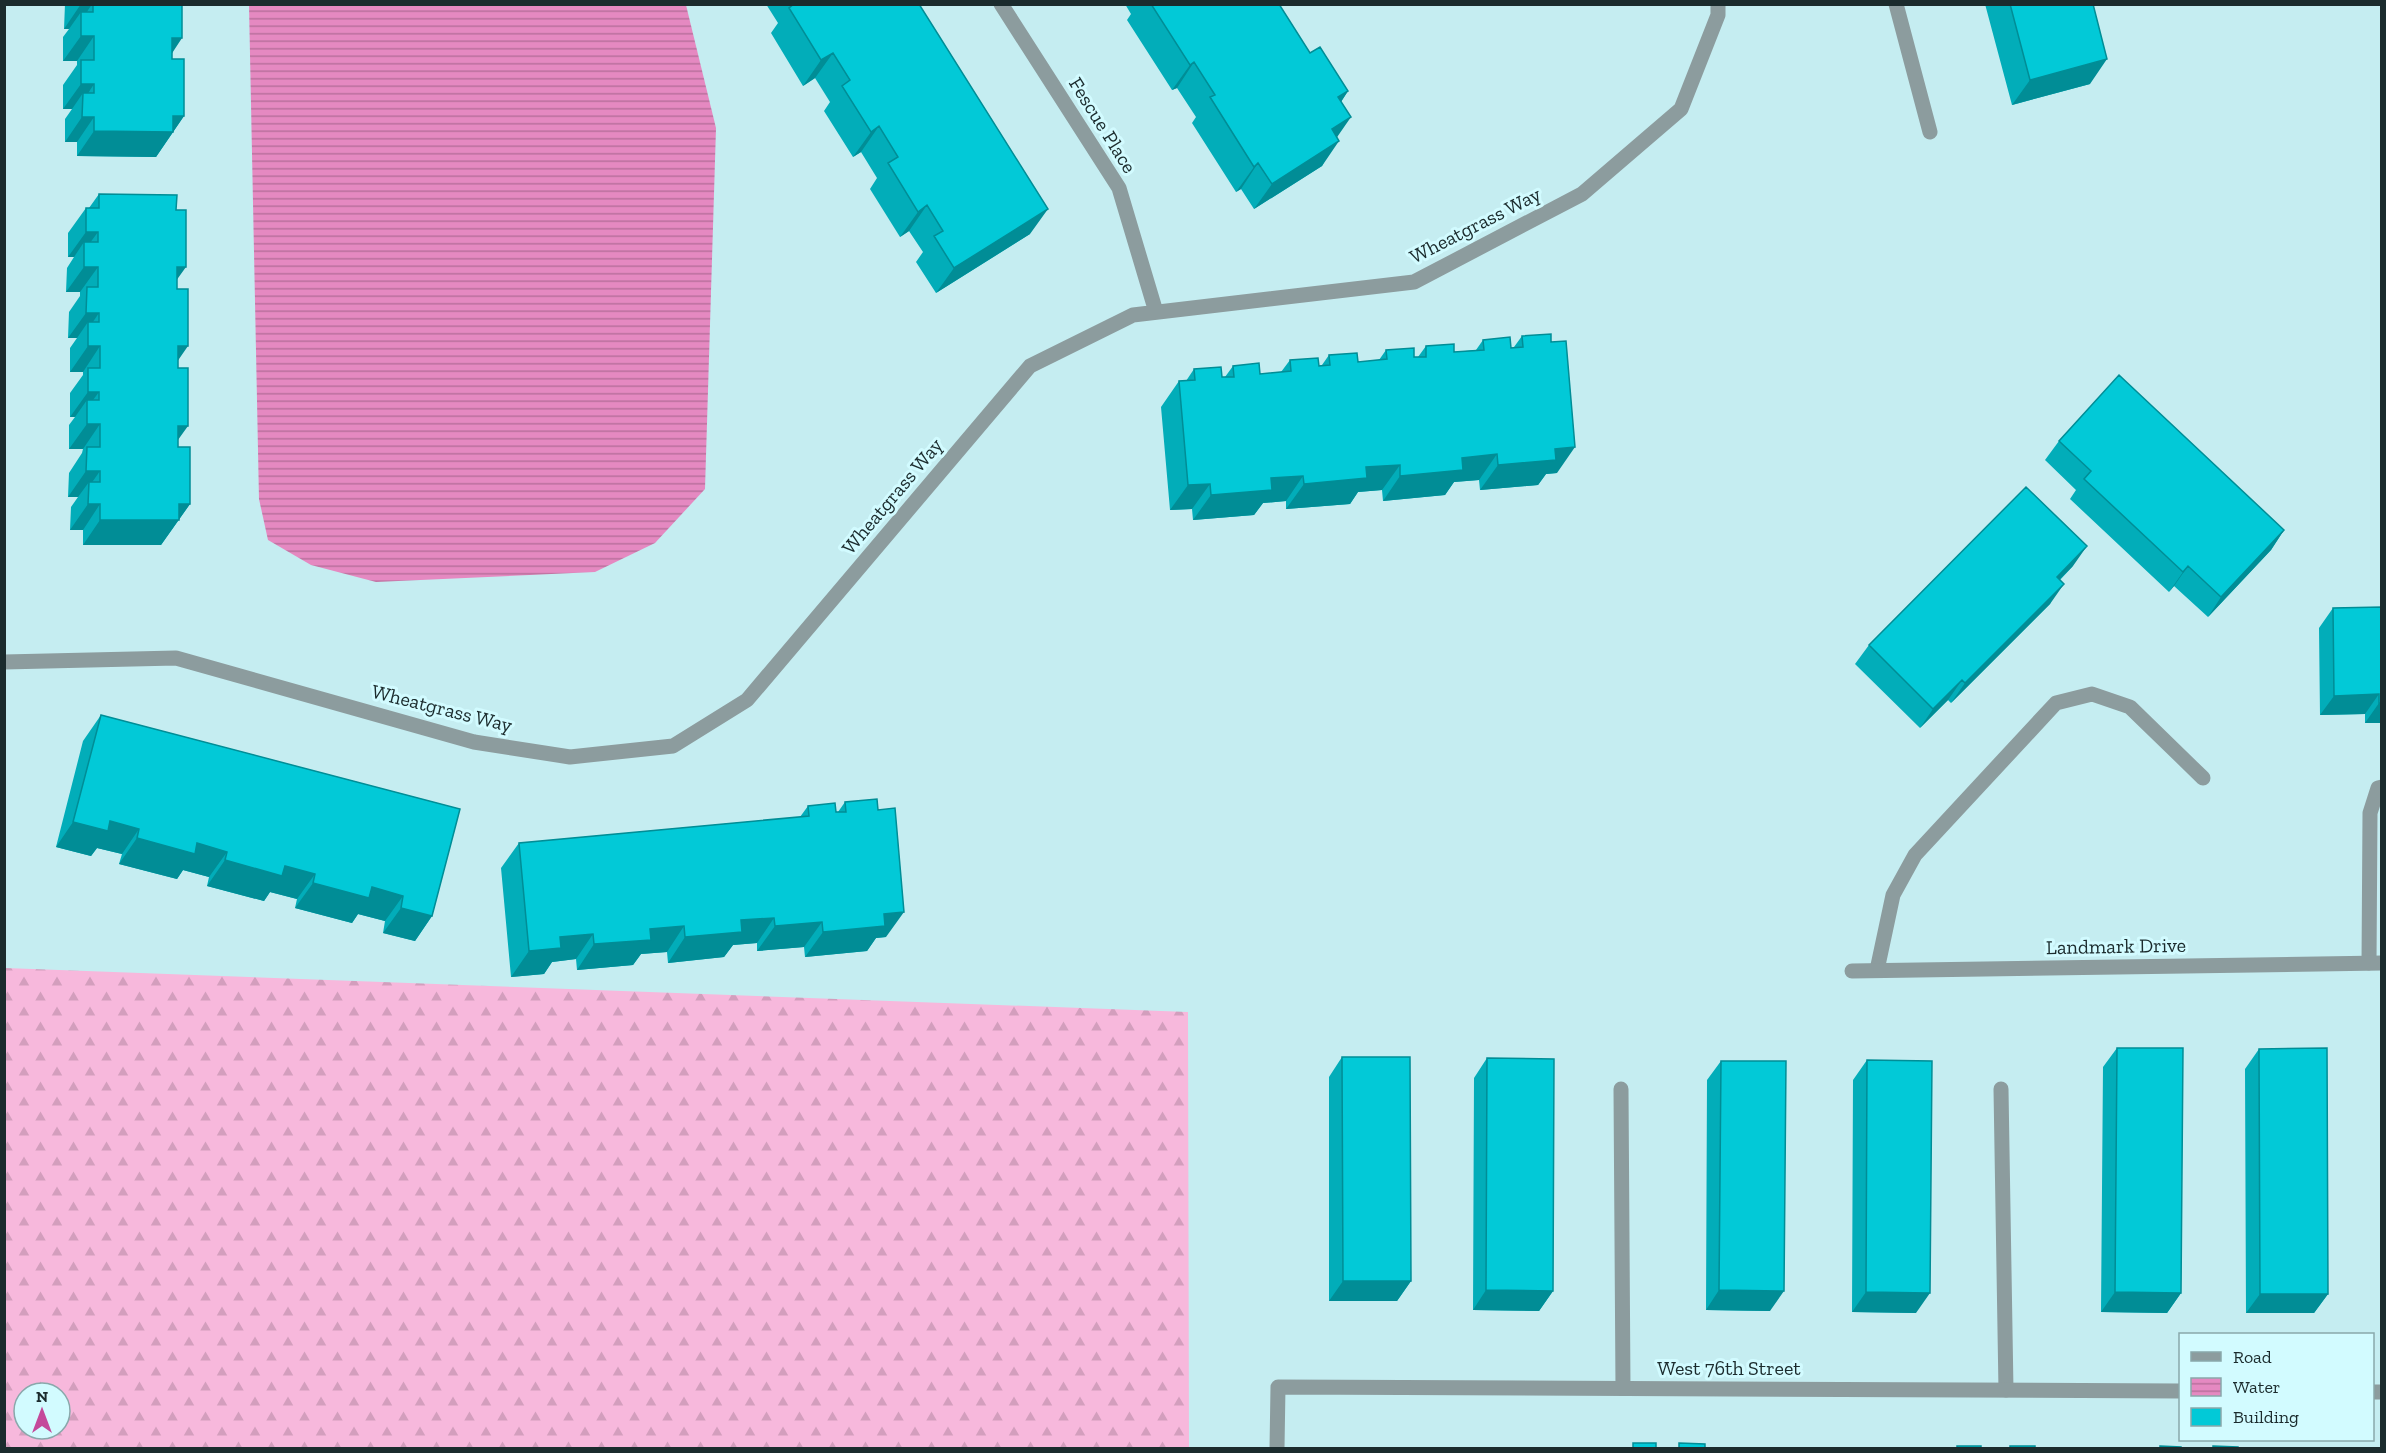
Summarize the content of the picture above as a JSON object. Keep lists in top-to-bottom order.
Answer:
{
  "streets": {
    "street": [
      "Fescue Place",
      "Wheatgrass Way",
      "Landmark Drive",
      "West 76th Street"
    ]
  },
  "crossings": [
    ["Fescue Place", "Wheatgrass Way"]
  ],
  "legend": ["Road", "Water", "Building"],
  "north": "top"
}
